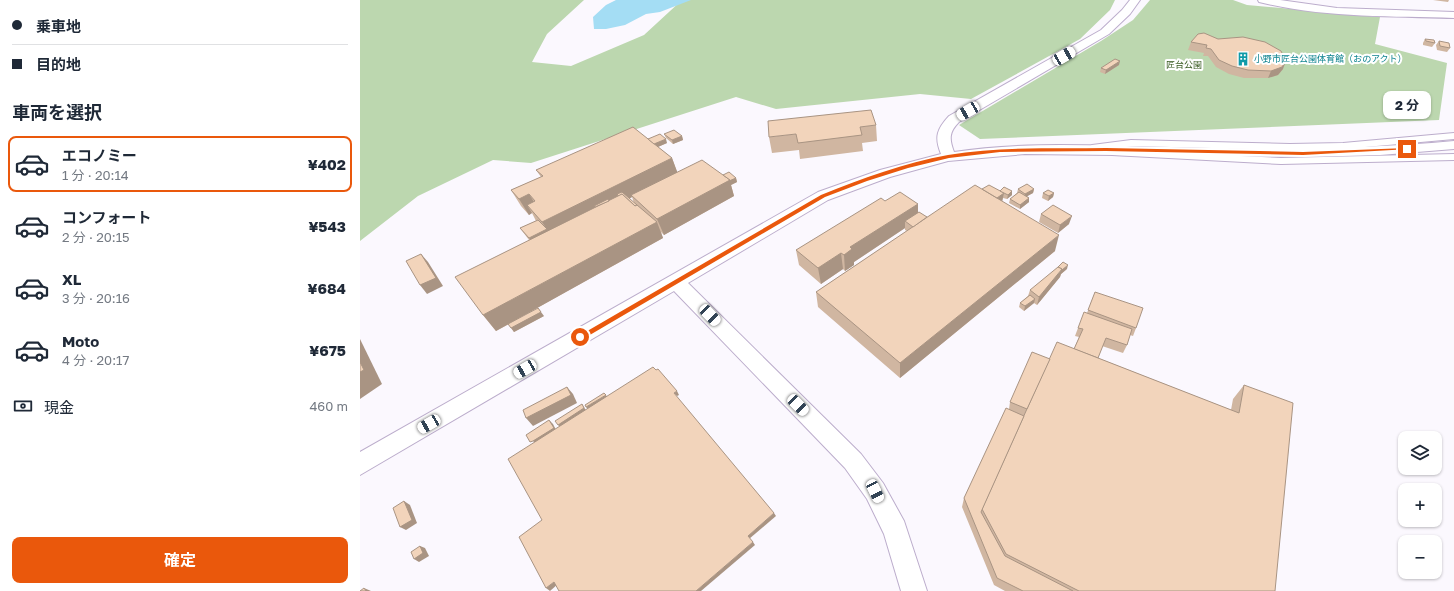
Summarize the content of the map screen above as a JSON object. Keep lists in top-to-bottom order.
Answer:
{
  "parks": ["匠台公園"],
  "places": {
    "building": ["小野市匠台公園体育館（おのアクト）"]
  },
  "page": {
    "banner": ["乗車地", "目的地"],
    "heading": "車両を選択",
    "bubble": "2 分",
    "list": [
      {
        "name": "エコノミー",
        "note": "1 分 · 20:14",
        "value": "¥402"
      },
      {
        "name": "コンフォート",
        "note": "2 分 · 20:15",
        "value": "¥543"
      },
      {
        "name": "XL",
        "note": "3 分 · 20:16",
        "value": "¥684"
      },
      {
        "name": "Moto",
        "note": "4 分 · 20:17",
        "value": "¥675"
      }
    ],
    "pay": ["現金", "460 m"],
    "map_buttons": ["+", "−"],
    "buttons": "確定"
  }
}
